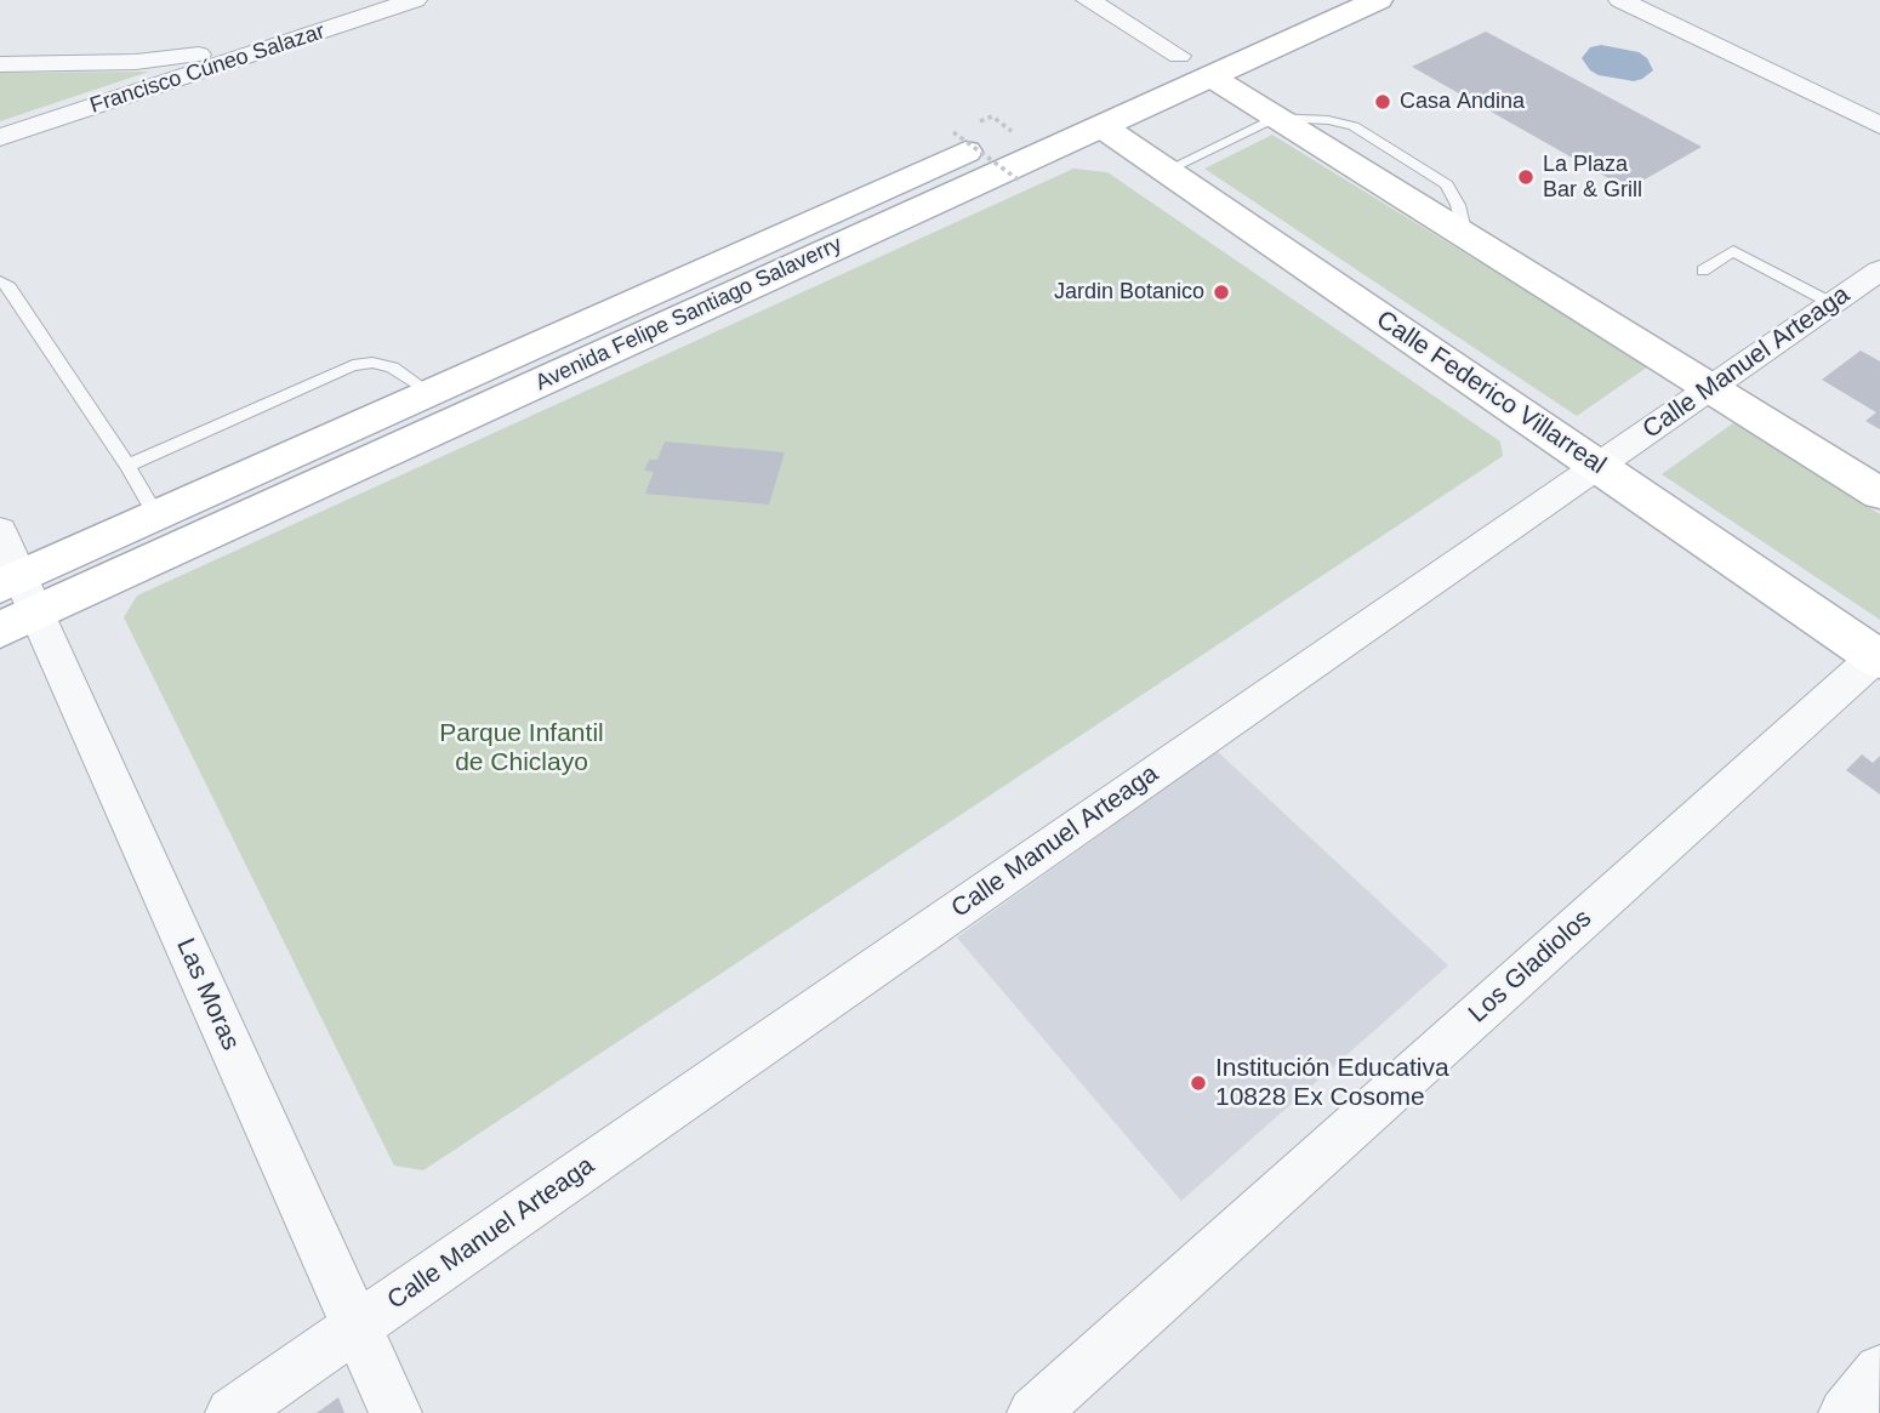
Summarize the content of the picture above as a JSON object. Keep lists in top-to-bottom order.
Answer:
{
  "streets": {
    "main road": ["Avenida Felipe Santiago Salaverry", "Calle Federico Villarreal"],
    "street": [
      "Francisco Cúneo Salazar",
      "Calle Manuel Arteaga",
      "Los Gladiolos",
      "Las Moras"
    ]
  },
  "crossings": [
    ["Avenida Felipe Santiago Salaverry", "Calle Federico Villarreal"],
    ["Avenida Felipe Santiago Salaverry", "Las Moras"],
    ["Calle Manuel Arteaga", "Calle Federico Villarreal"],
    ["Calle Manuel Arteaga", "Las Moras"],
    ["Calle Federico Villarreal", "Los Gladiolos"]
  ],
  "parks": ["Parque Infantil de Chiclayo"],
  "places": [
    "Casa Andina",
    "La Plaza Bar & Grill",
    "Jardin Botanico",
    "Institución Educativa 10828 Ex Cosome"
  ]
}
